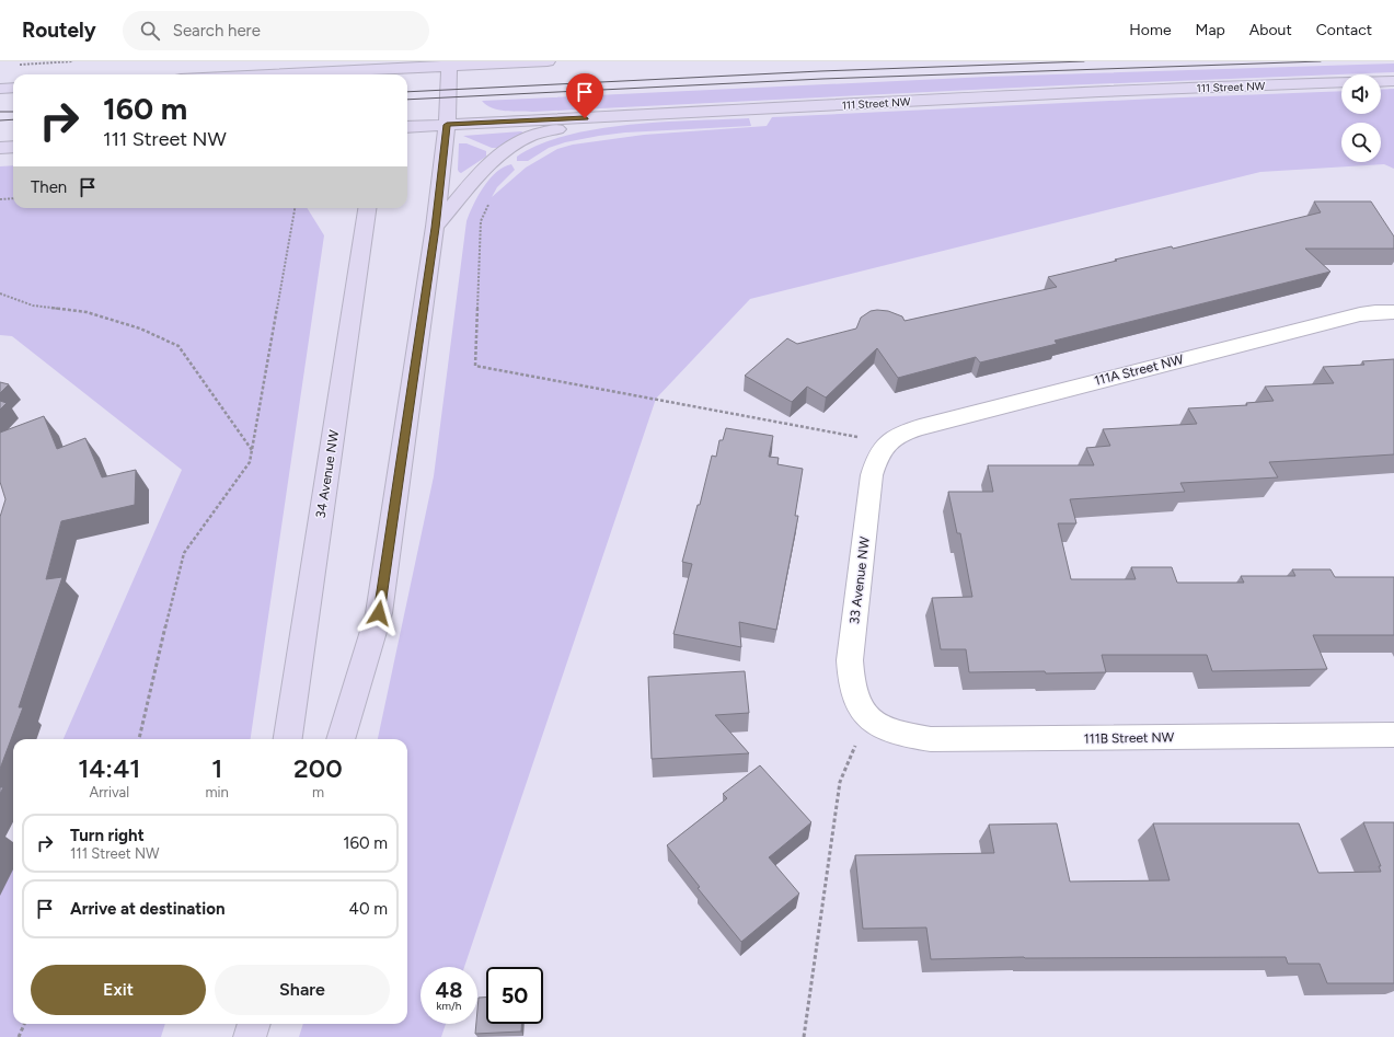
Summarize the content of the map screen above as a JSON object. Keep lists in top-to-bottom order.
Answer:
{
  "streets": {
    "main road": ["111 Street NW", "34 Avenue NW"],
    "street": ["111A Street NW", "33 Avenue NW", "111B Street NW"]
  },
  "crossings": [
    ["111A Street NW", "33 Avenue NW"],
    ["33 Avenue NW", "111B Street NW"]
  ],
  "page": {
    "header": "Routely",
    "search": "Search here",
    "nav": [
      "Home",
      "Map",
      "About",
      "Contact"
    ],
    "turn": ["160 m", "111 Street NW"],
    "then": "Then",
    "eta": [
      "14:41",
      "Arrival",
      "1",
      "min",
      "200",
      "m"
    ],
    "list": [
      {
        "name": "Turn right",
        "note": "111 Street NW",
        "value": "160 m"
      },
      {
        "name": "Arrive at destination",
        "value": "40 m"
      }
    ],
    "buttons": ["Exit", "Share"],
    "speed": "48 km/h",
    "limit": "50"
  }
}
